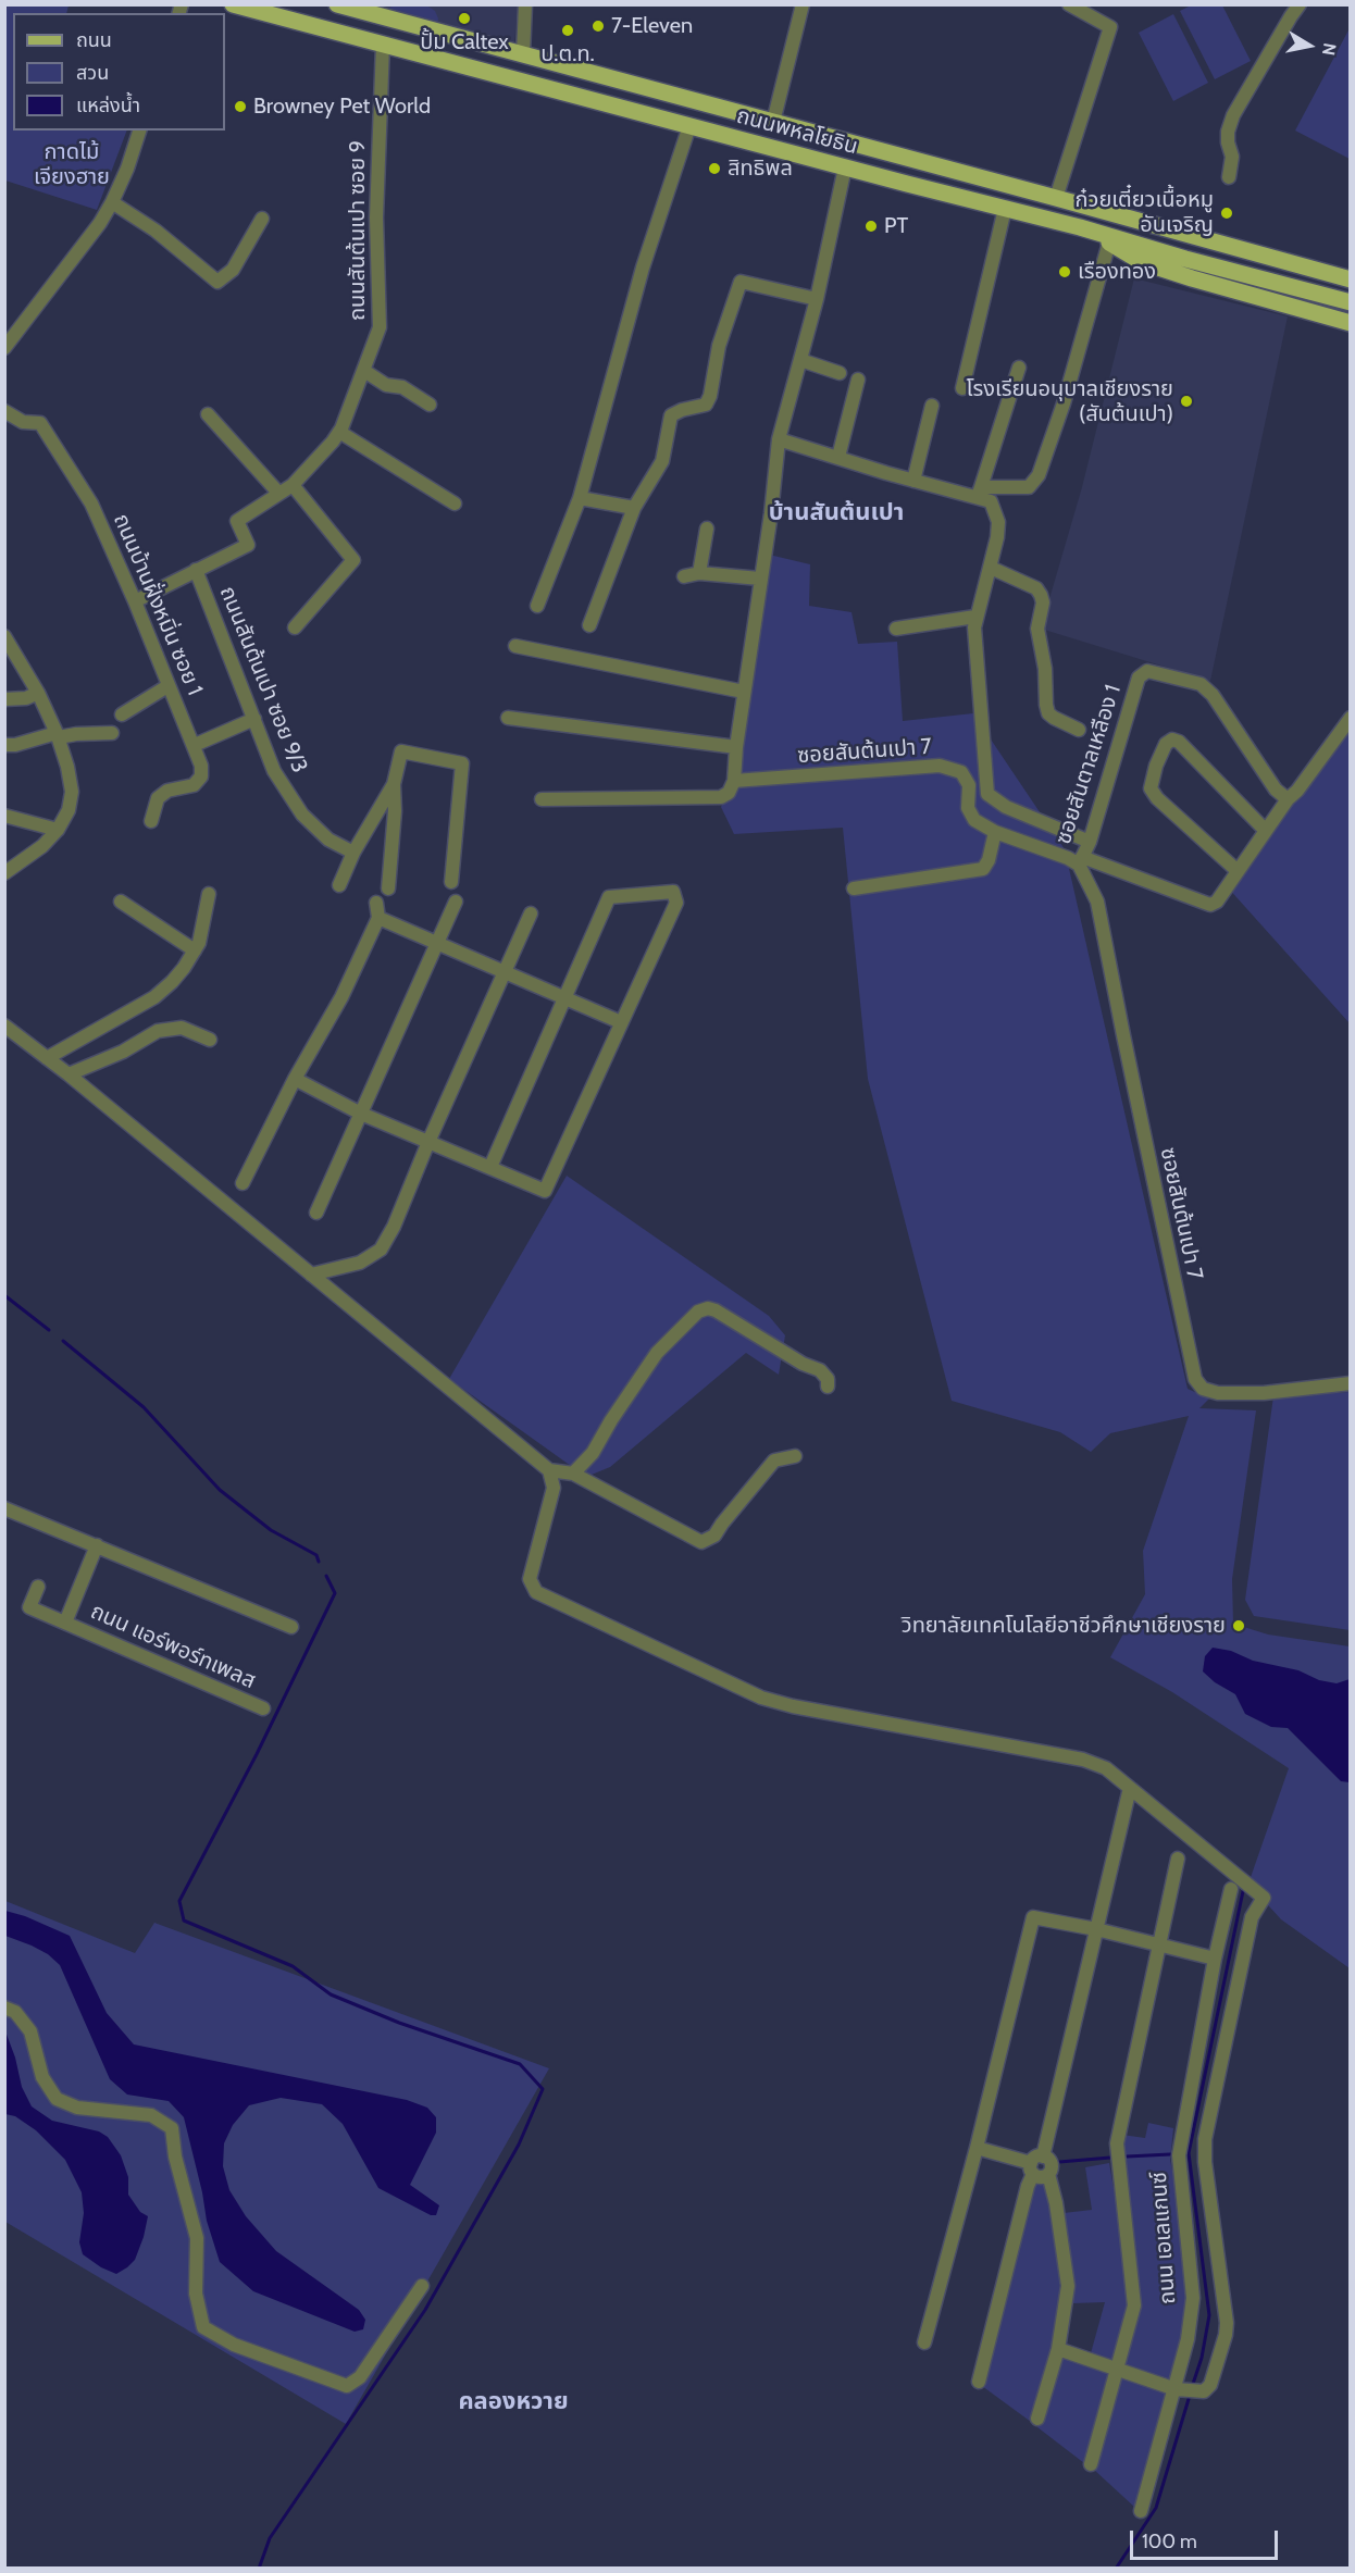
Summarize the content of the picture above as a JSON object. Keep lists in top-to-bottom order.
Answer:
{
  "streets": {
    "main road": ["ถนนพหลโยธิน"],
    "street": [
      "ถนนสันต้นเปา ซอย 9",
      "ถนนบ้านฝั่งหมิ่น ซอย 1",
      "ถนนสันต้นเปา ซอย 9/3",
      "ซอยสันต้นเปา 7",
      "ซอยสันตาลเหลือง 1",
      "ถนน แอร์พอร์ทเพลส",
      "ถนน เอเลแกนซ์"
    ]
  },
  "crossings": [
    ["ถนนพหลโยธิน", "ถนนสันต้นเปา ซอย 9"],
    ["ถนนสันต้นเปา ซอย 9", "ถนนบ้านฝั่งหมิ่น ซอย 1"],
    ["ถนนสันต้นเปา ซอย 9", "ถนนสันต้นเปา ซอย 9/3"],
    ["ซอยสันต้นเปา 7", "ซอยสันตาลเหลือง 1"]
  ],
  "districts": ["บ้านสันต้นเปา", "คลองหวาย"],
  "parks": ["กาดไม้ เจียงฮาย"],
  "places": [
    "ปั้ม Caltex",
    "7-Eleven",
    "ป.ต.ท.",
    "Browney Pet World",
    "สิทธิพล",
    "ก๋วยเตี๋ยวเนื้อหมู อันเจริญ",
    "PT",
    "เรืองทอง",
    "โรงเรียนอนุบาลเชียงราย (สันต้นเปา)",
    "วิทยาลัยเทคโนโลยีอาชีวศึกษาเชียงราย"
  ],
  "legend": ["ถนน", "สวน", "แหล่งน้ำ"],
  "scale_bar": "100 m",
  "north": "right"
}
